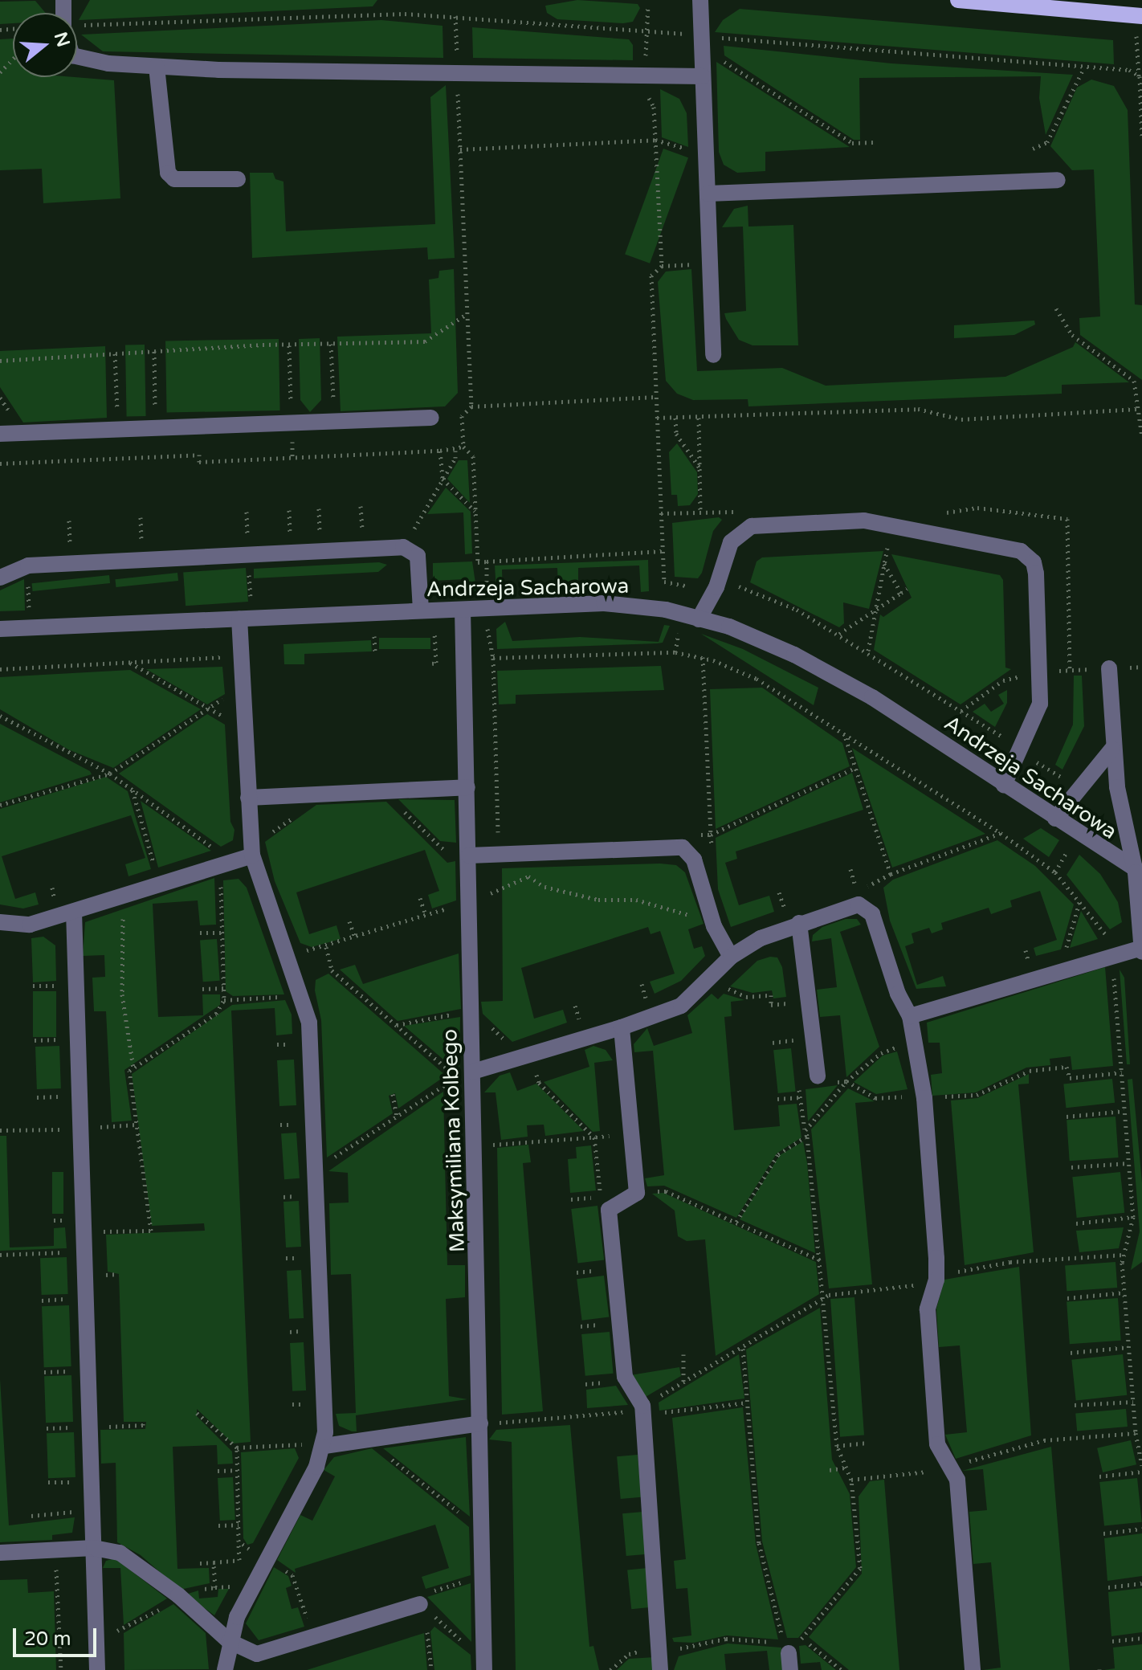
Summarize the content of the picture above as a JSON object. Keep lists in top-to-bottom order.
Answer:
{
  "streets": {
    "street": ["Andrzeja Sacharowa", "Maksymiliana Kolbego"]
  },
  "crossings": [
    ["Andrzeja Sacharowa", "Maksymiliana Kolbego"]
  ],
  "scale_bar": "20 m",
  "north": "right"
}
